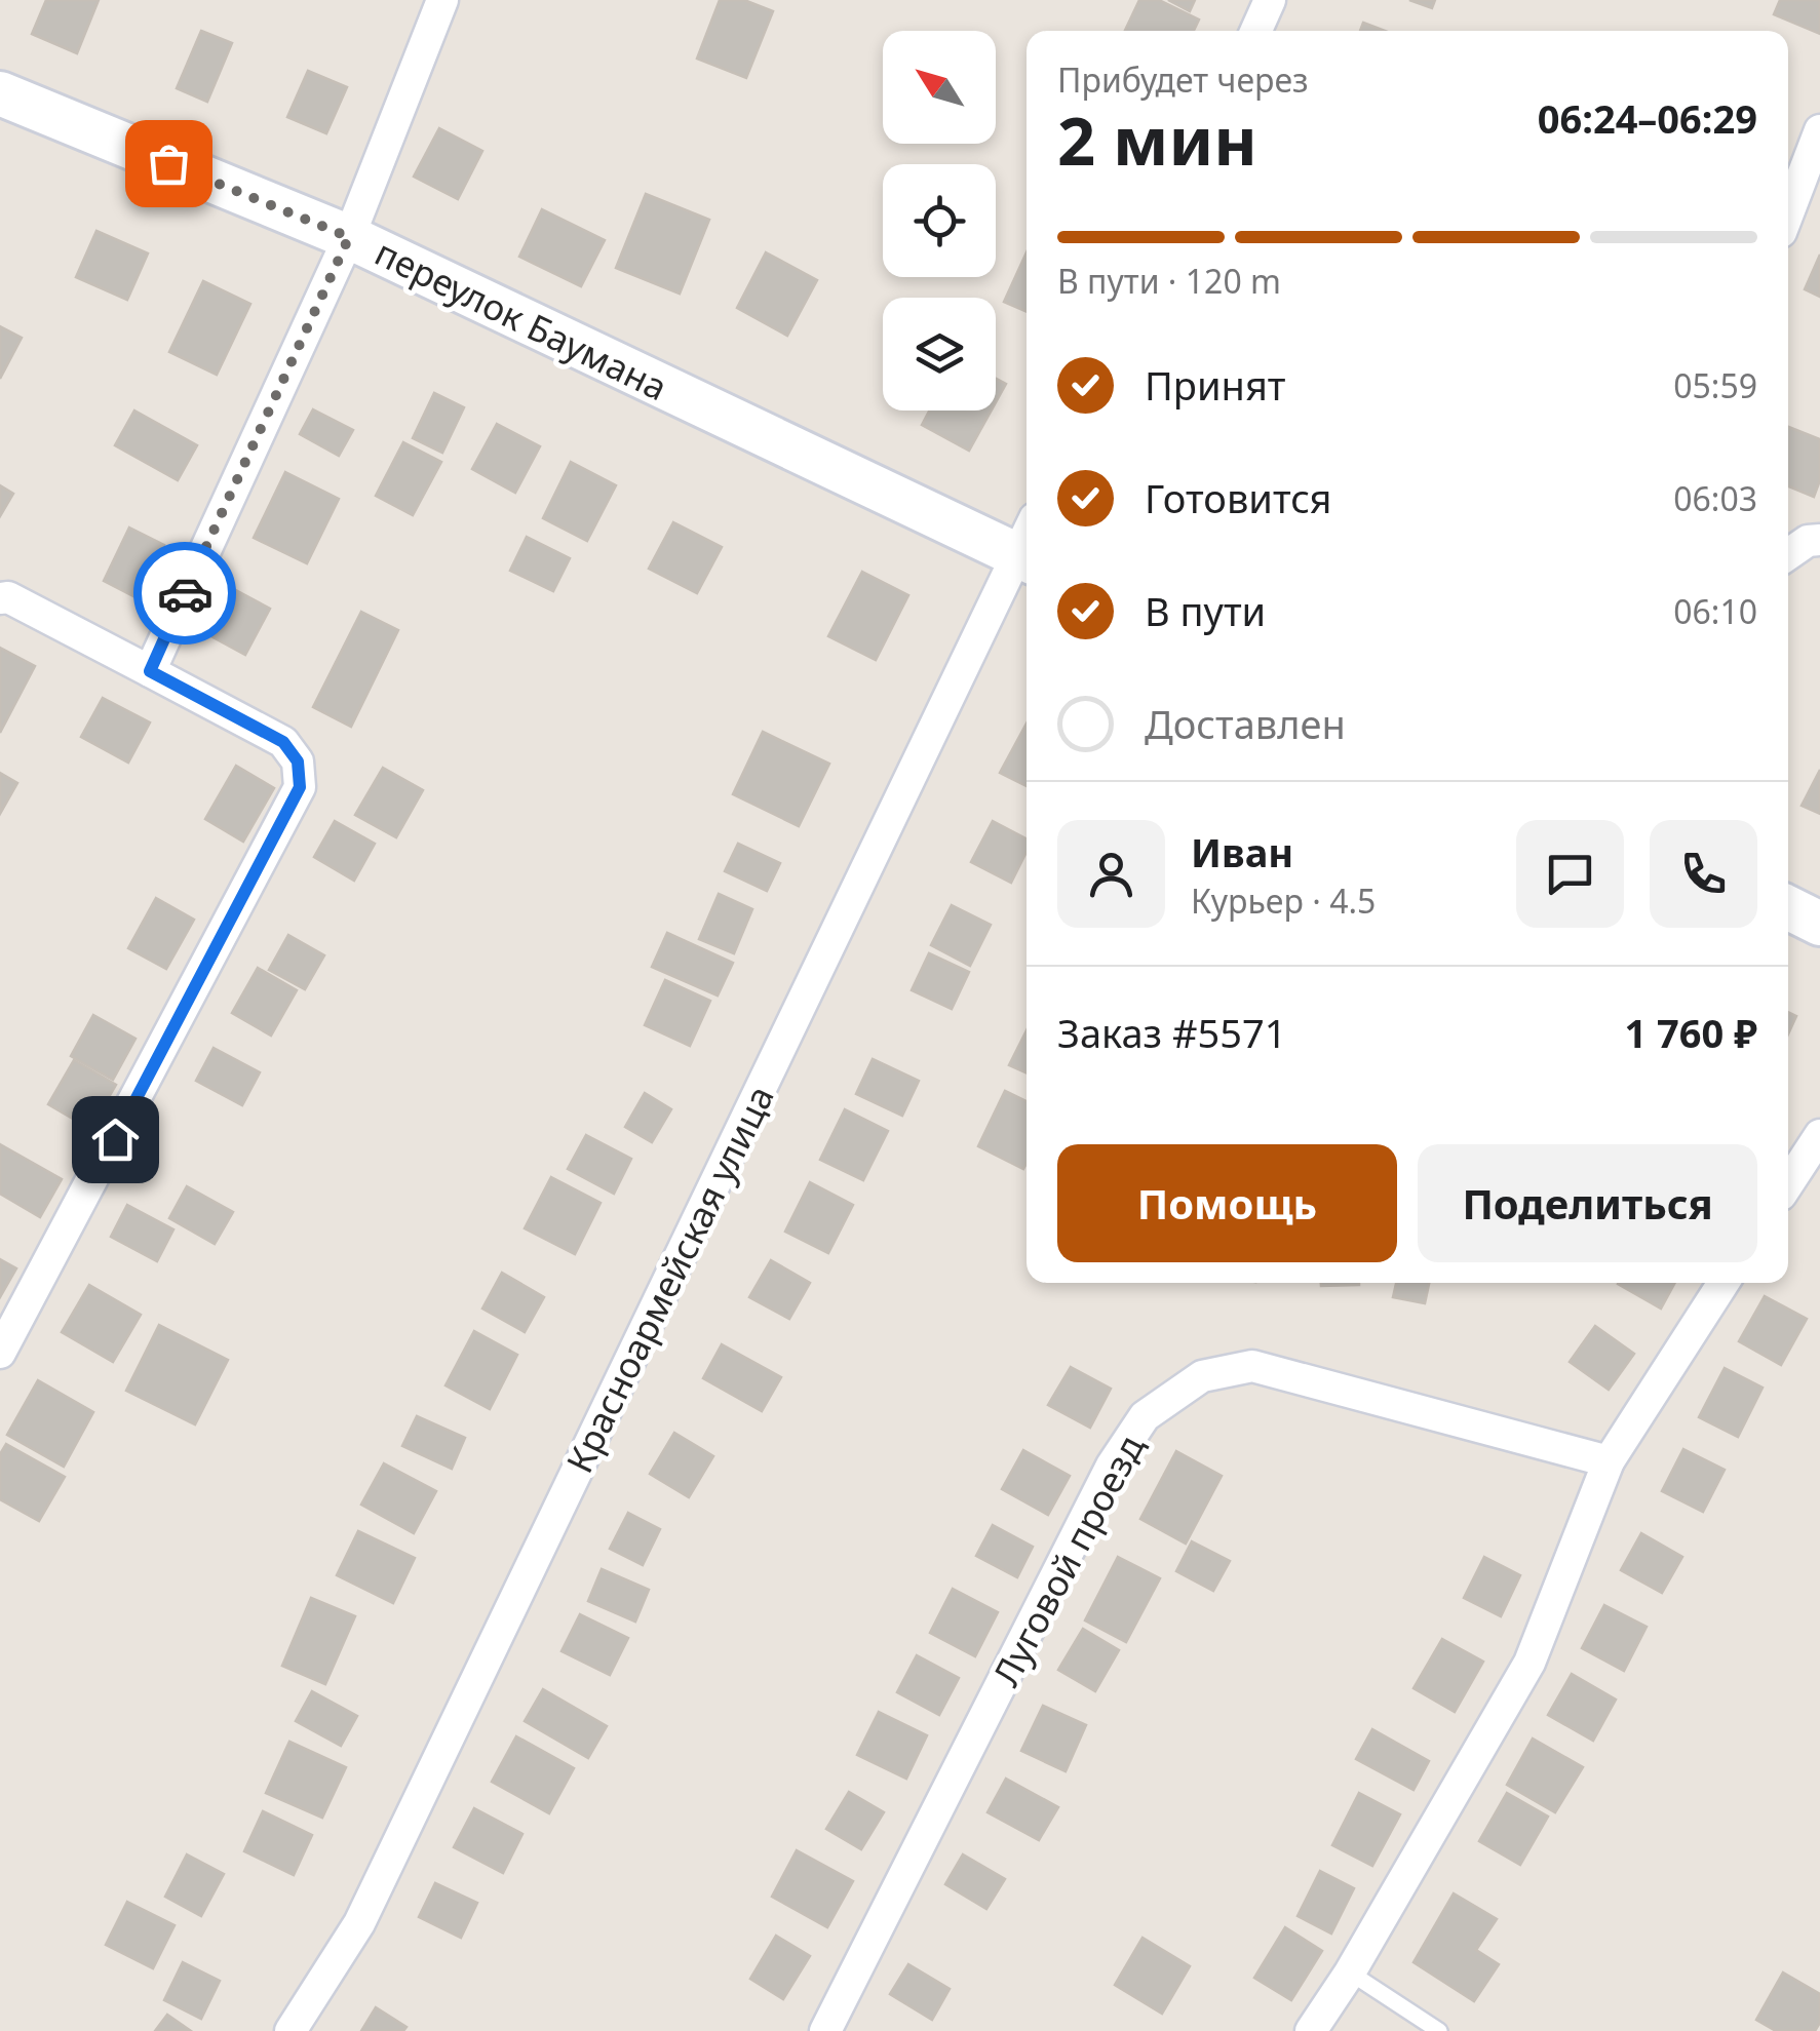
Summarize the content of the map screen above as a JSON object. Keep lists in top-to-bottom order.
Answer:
{
  "streets": {
    "street": ["переулок Баумана", "Красноармейская улица", "Луговой проезд"]
  },
  "north": "top left",
  "page": {
    "heading": ["2 мин", "Прибудет через", "06:24–06:29"],
    "panel": [
      "Иван",
      "Курьер · 4.5",
      "Заказ #5571",
      "1 760 ₽"
    ],
    "bar": "В пути · 120 m",
    "list": [
      ["Принят", "05:59"],
      ["Готовится", "06:03"],
      ["В пути", "06:10"],
      "Доставлен"
    ],
    "buttons": ["Помощь", "Поделиться"]
  }
}
